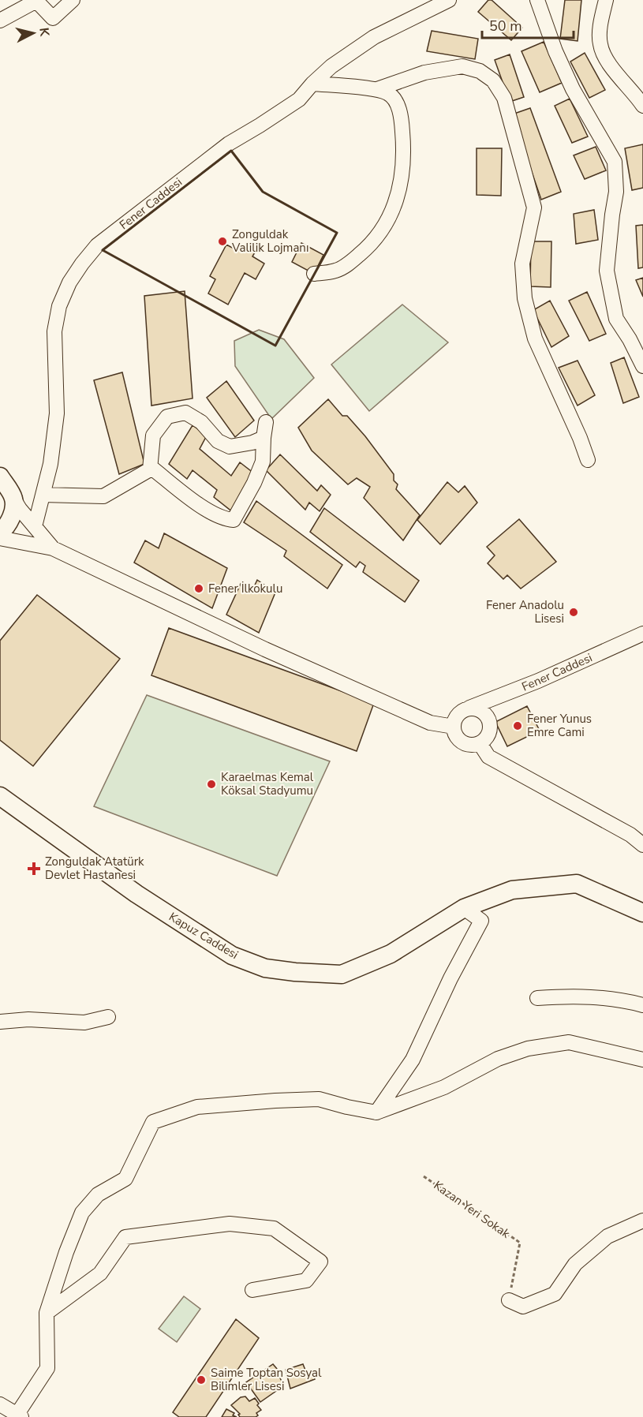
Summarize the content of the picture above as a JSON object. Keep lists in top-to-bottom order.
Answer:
{
  "streets": {
    "main road": ["Kapuz Caddesi"],
    "street": ["Fener Caddesi"],
    "path": ["Kazan Yeri Sokak"]
  },
  "places": {
    "other": [
      "Zonguldak Valilik Lojmanı",
      "Fener İlkokulu",
      "Fener Anadolu Lisesi",
      "Fener Yunus Emre Cami",
      "Karaelmas Kemal Köksal Stadyumu",
      "Saime Toptan Sosyal Bilimler Lisesi"
    ],
    "health": ["Zonguldak Atatürk Devlet Hastanesi"]
  },
  "scale_bar": "50 m",
  "north": "right"
}
